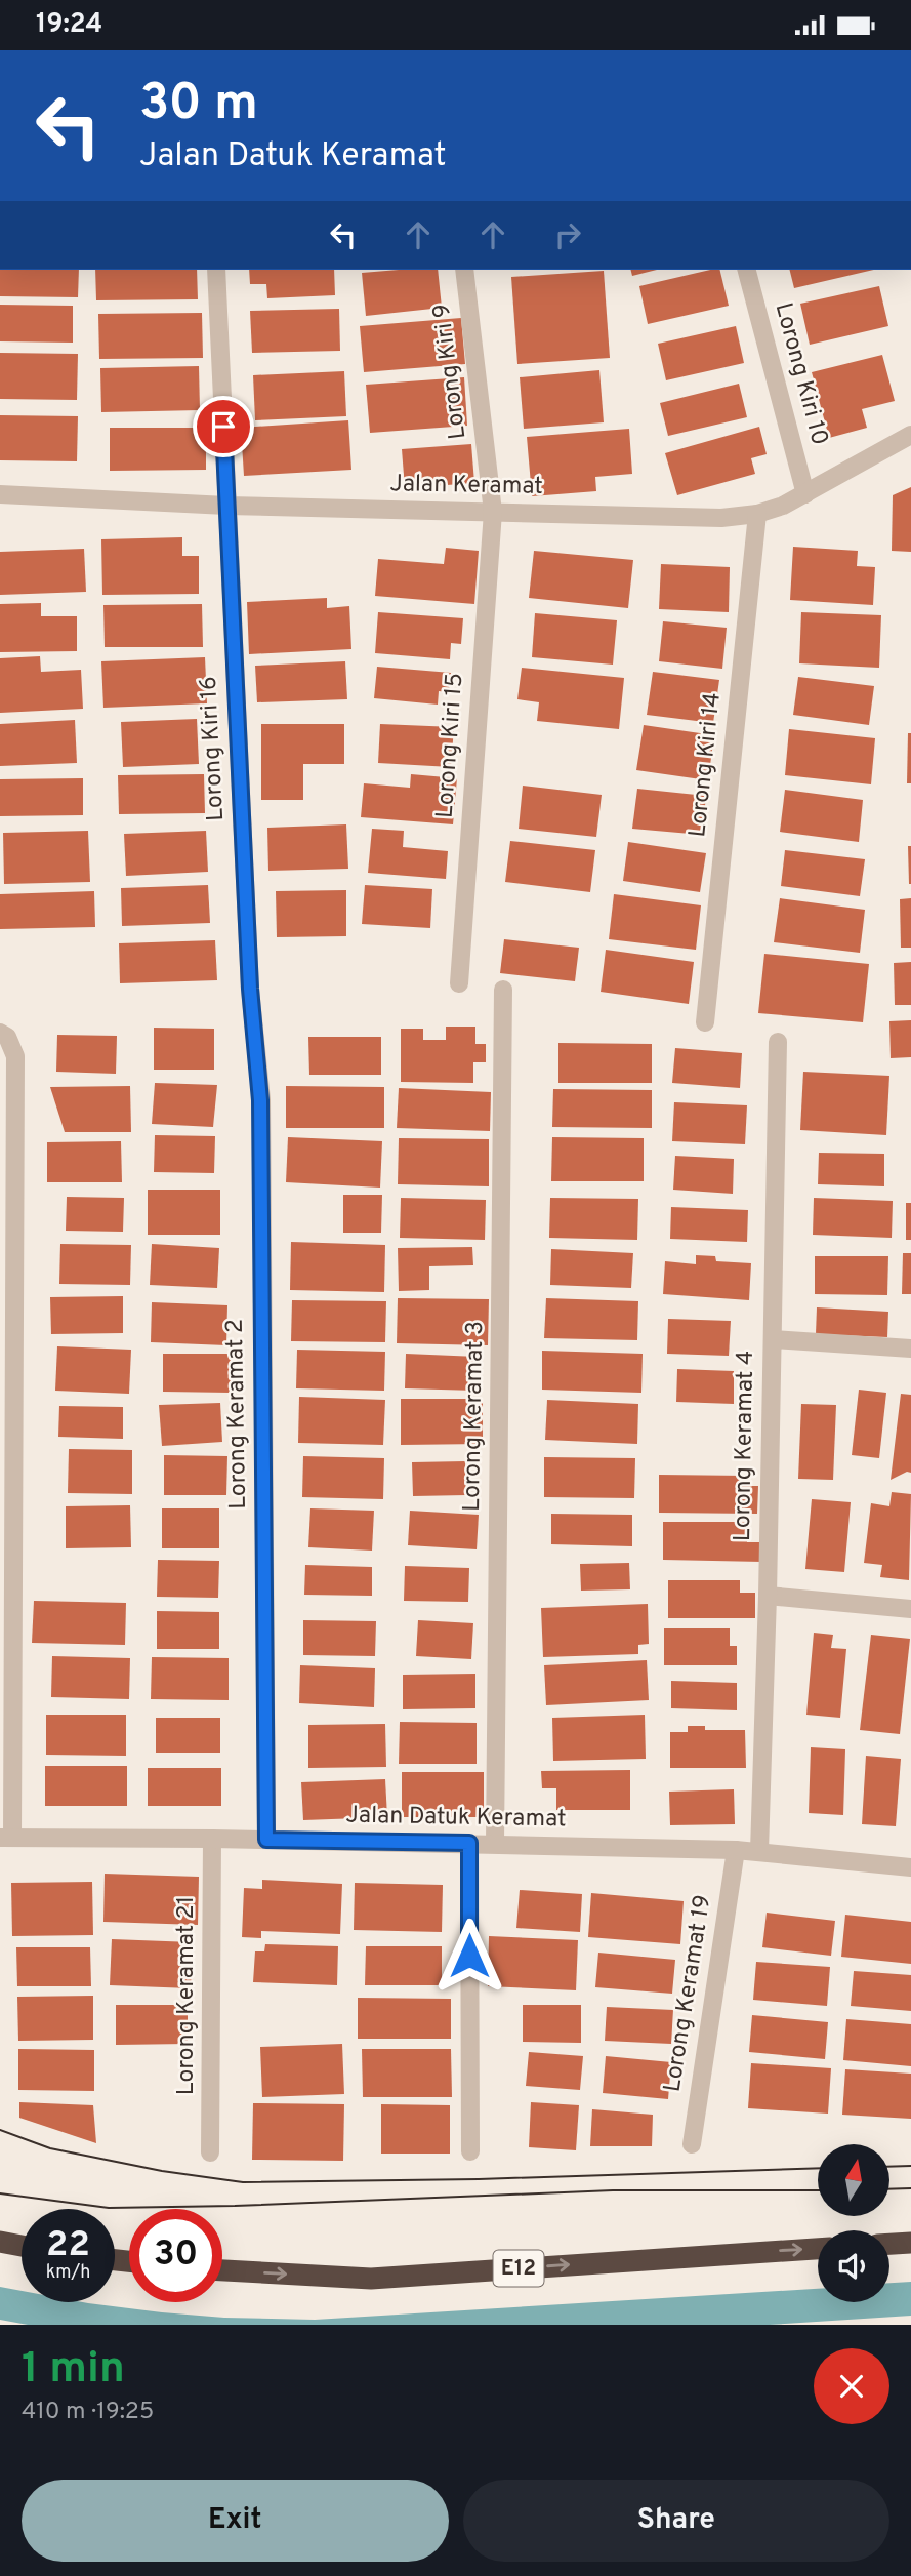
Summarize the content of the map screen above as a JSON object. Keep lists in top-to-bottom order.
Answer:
{
  "streets": {
    "highway": ["E12"],
    "street": [
      "Lorong Kiri 9",
      "Lorong Kiri 10",
      "Jalan Keramat",
      "Lorong Kiri 15",
      "Lorong Kiri 16",
      "Lorong Kiri 14",
      "Lorong Keramat 2",
      "Lorong Keramat 3",
      "Lorong Keramat 4",
      "Jalan Datuk Keramat",
      "Lorong Keramat 19",
      "Lorong Keramat 21"
    ]
  },
  "crossings": [
    ["Lorong Kiri 9", "Jalan Keramat"],
    ["Lorong Kiri 9", "Lorong Kiri 15"],
    ["Lorong Kiri 10", "Jalan Keramat"],
    ["Jalan Keramat", "Lorong Kiri 15"],
    ["Jalan Keramat", "Lorong Kiri 16"],
    ["Jalan Keramat", "Lorong Kiri 14"],
    ["Lorong Kiri 16", "Lorong Keramat 2"],
    ["Lorong Keramat 2", "Jalan Datuk Keramat"],
    ["Lorong Keramat 3", "Jalan Datuk Keramat"],
    ["Lorong Keramat 4", "Jalan Datuk Keramat"],
    ["Jalan Datuk Keramat", "Lorong Keramat 19"],
    ["Jalan Datuk Keramat", "Lorong Keramat 21"]
  ],
  "north": "top",
  "page": {
    "status": "19:24",
    "turn": ["30 m", "Jalan Datuk Keramat"],
    "speed": "22 km/h",
    "limit": "30",
    "heading": ["1 min", "410 m · 19:25"],
    "buttons": ["Exit", "Share"]
  }
}
